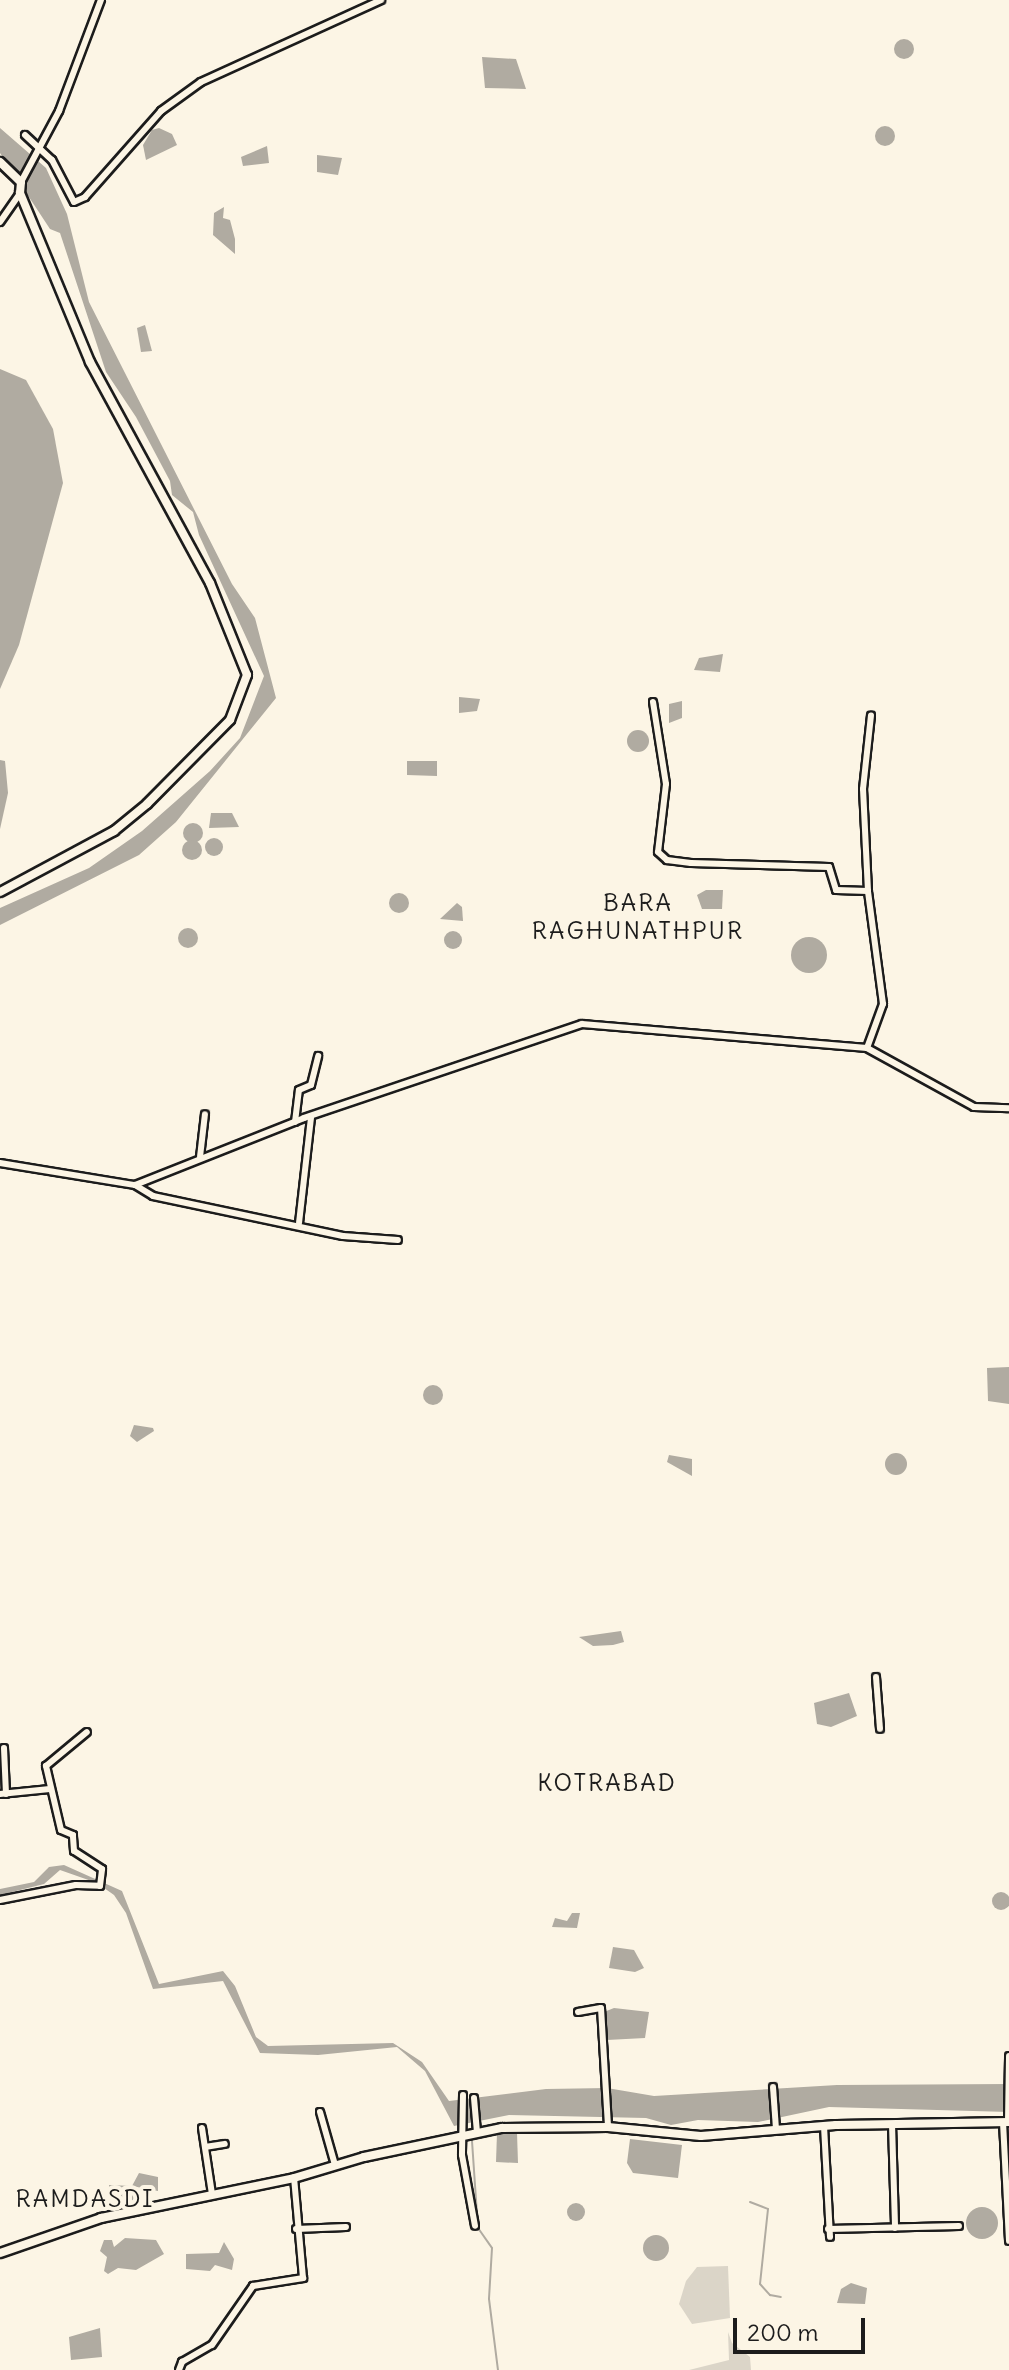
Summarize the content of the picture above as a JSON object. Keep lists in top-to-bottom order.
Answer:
{
  "districts": ["BARA RAGHUNATHPUR", "KOTRABAD", "RAMDASDI"],
  "scale_bar": "200 m"
}
